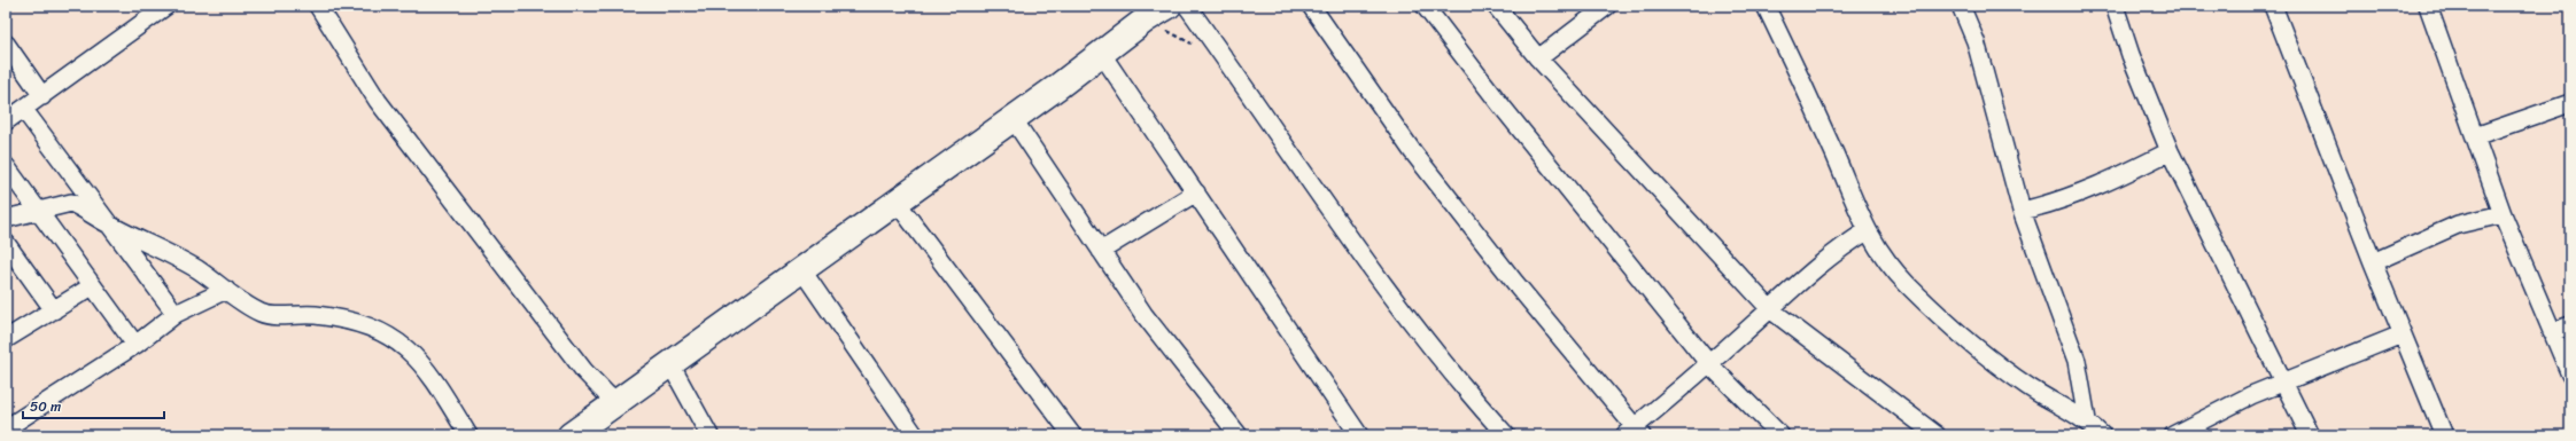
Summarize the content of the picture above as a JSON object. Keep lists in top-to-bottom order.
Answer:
{
  "scale_bar": "50 m"
}
